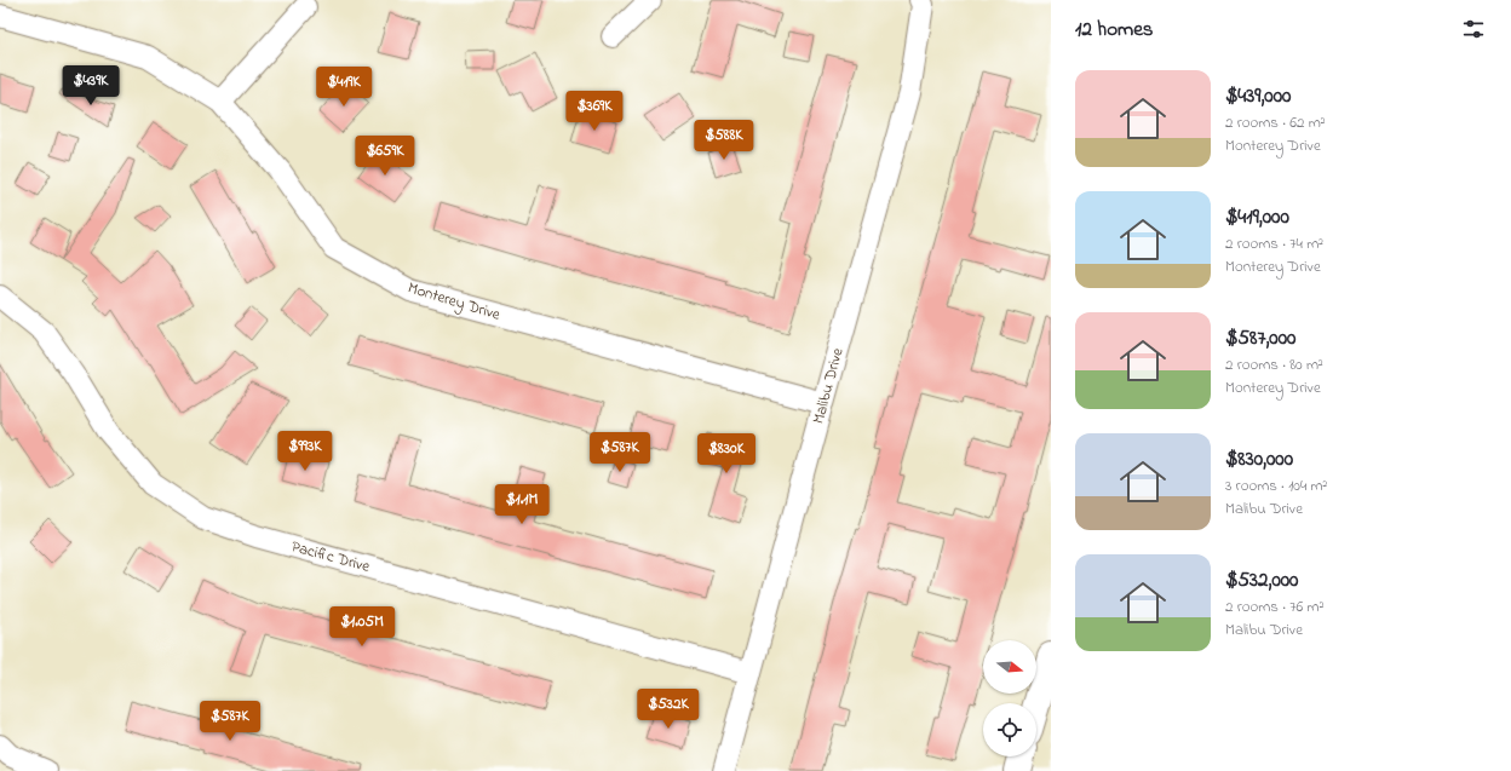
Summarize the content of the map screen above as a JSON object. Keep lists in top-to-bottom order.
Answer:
{
  "streets": {
    "street": ["Monterey Drive", "Malibu Drive", "Pacific Drive"]
  },
  "crossings": [
    ["Monterey Drive", "Malibu Drive"],
    ["Malibu Drive", "Pacific Drive"]
  ],
  "north": "right",
  "page": {
    "heading": "12 homes",
    "list": [
      {
        "name": "$439,000",
        "note": "2 rooms · 62 m² · Monterey Drive"
      },
      {
        "name": "$419,000",
        "note": "2 rooms · 74 m² · Monterey Drive"
      },
      {
        "name": "$587,000",
        "note": "2 rooms · 80 m² · Monterey Drive"
      },
      {
        "name": "$830,000",
        "note": "3 rooms · 104 m² · Malibu Drive"
      },
      {
        "name": "$532,000",
        "note": "2 rooms · 76 m² · Malibu Drive"
      }
    ],
    "price": [
      "$439K",
      "$419K",
      "$369K",
      "$588K",
      "$659K",
      "$993K",
      "$587K",
      "$830K",
      "$1.1M",
      "$1.05M",
      "$532K",
      "$587K"
    ]
  }
}
